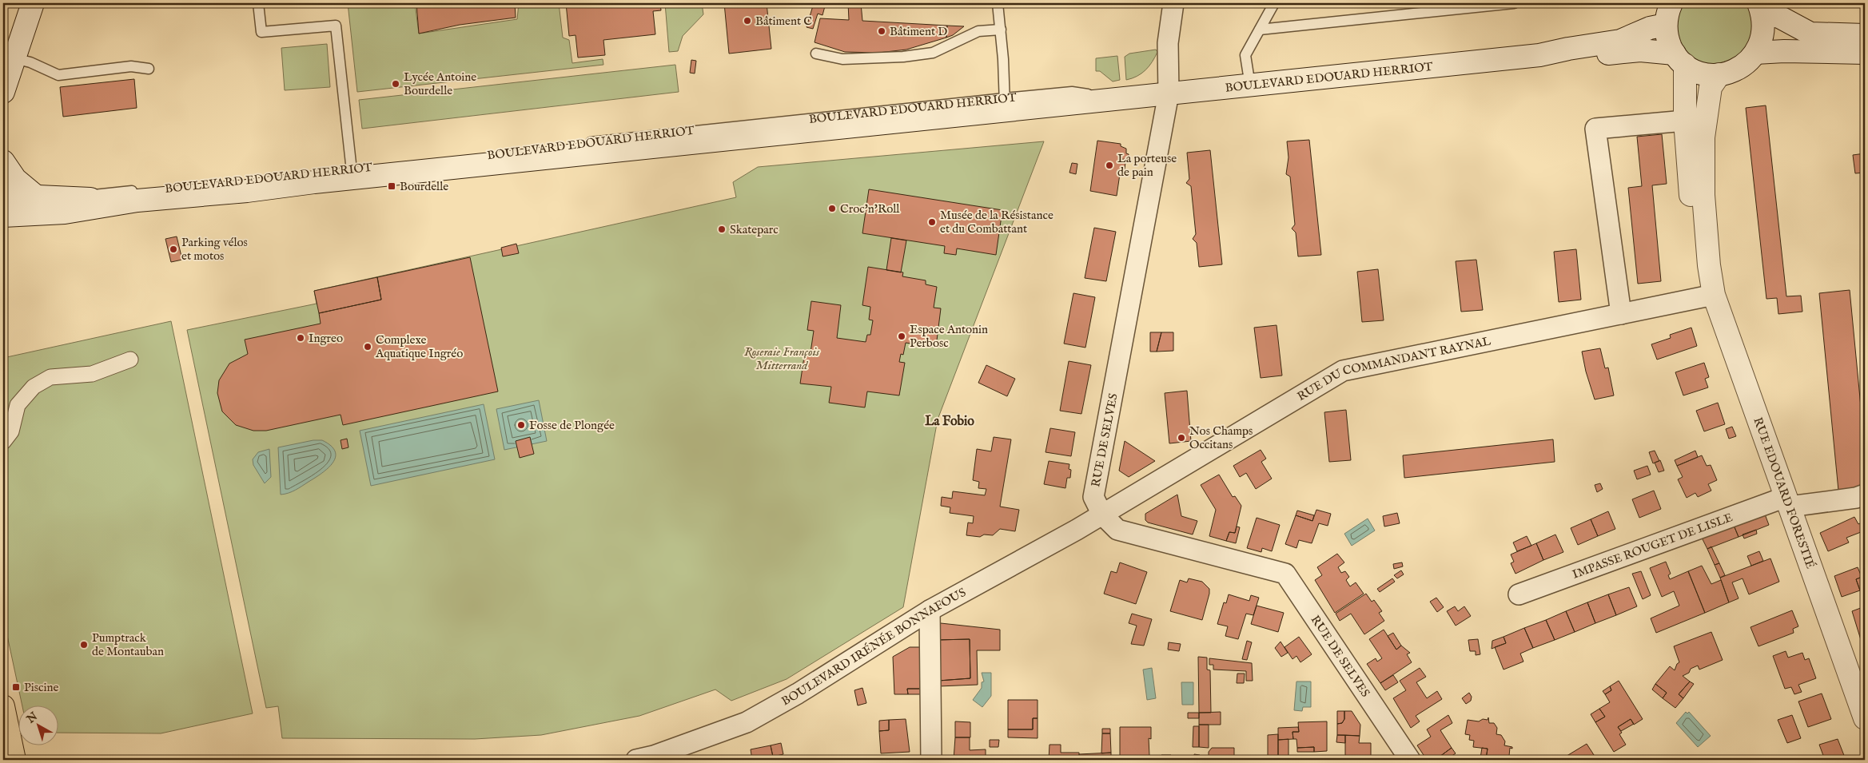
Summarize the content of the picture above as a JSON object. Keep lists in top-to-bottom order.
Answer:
{
  "streets": {
    "main road": ["BOULEVARD EDOUARD HERRIOT", "RUE EDOUARD FORESTIÉ"],
    "street": [
      "RUE DU COMMANDANT RAYNAL",
      "RUE DE SELVES",
      "IMPASSE ROUGET DE LISLE",
      "BOULEVARD IRÉNÉE BONNAFOUS"
    ]
  },
  "crossings": [
    ["BOULEVARD EDOUARD HERRIOT", "RUE DE SELVES"],
    ["BOULEVARD EDOUARD HERRIOT", "RUE EDOUARD FORESTIÉ"],
    ["RUE DU COMMANDANT RAYNAL", "RUE DE SELVES"],
    ["RUE DU COMMANDANT RAYNAL", "RUE EDOUARD FORESTIÉ"],
    ["RUE DU COMMANDANT RAYNAL", "BOULEVARD IRÉNÉE BONNAFOUS"],
    ["RUE DE SELVES", "BOULEVARD IRÉNÉE BONNAFOUS"],
    ["RUE EDOUARD FORESTIÉ", "IMPASSE ROUGET DE LISLE"]
  ],
  "districts": ["La Fobio"],
  "parks": ["Roseraie François Mitterrand"],
  "places": {
    "other": [
      "Bâtiment C",
      "Bâtiment D",
      "Lycée Antoine Bourdelle",
      "La porteuse de pain",
      "Croc'n'Roll",
      "Musée de la Résistance et du Combattant",
      "Skateparc",
      "Parking vélos et motos",
      "Espace Antonin Perbosc",
      "Ingreo",
      "Complexe Aquatique Ingréo",
      "Fosse de Plongée",
      "Nos Champs Occitans",
      "Pumptrack de Montauban"
    ],
    "transit": ["Bourdelle", "Piscine"]
  },
  "north": "top left"
}
